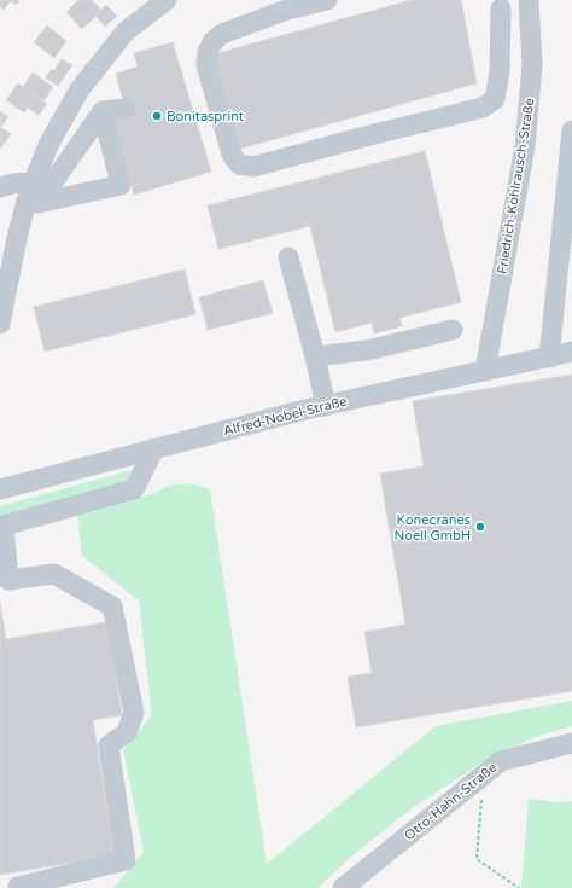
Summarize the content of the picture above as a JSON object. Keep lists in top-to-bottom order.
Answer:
{
  "streets": {
    "street": ["Friedrich-Kohlrausch-Straße", "Alfred-Nobel-Straße", "Otto-Hahn-Straße"]
  },
  "crossings": [
    ["Friedrich-Kohlrausch-Straße", "Alfred-Nobel-Straße"]
  ],
  "places": ["Bonitasprint", "Konecranes Noell GmbH"]
}
